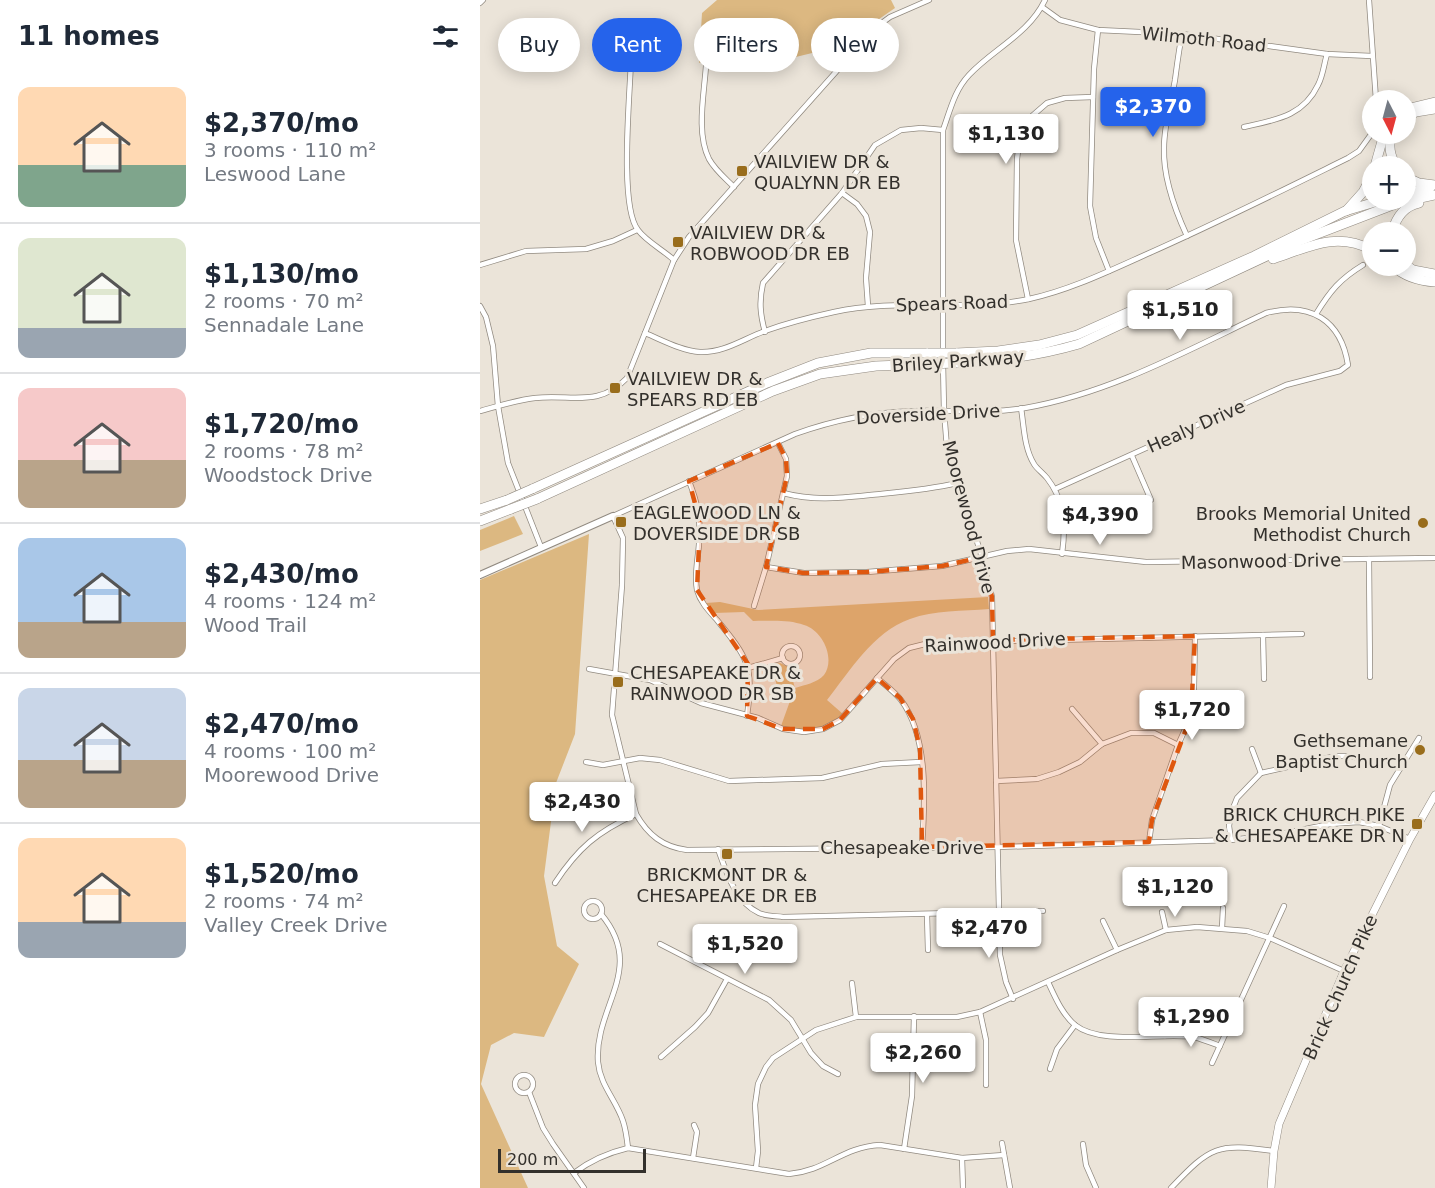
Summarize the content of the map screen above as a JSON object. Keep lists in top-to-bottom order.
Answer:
{
  "streets": {
    "highway": ["Briley Parkway"],
    "main road": ["Brick Church Pike"],
    "street": [
      "Wilmoth Road",
      "Spears Road",
      "Doverside Drive",
      "Healy Drive",
      "Moorewood Drive",
      "Masonwood Drive",
      "Rainwood Drive",
      "Chesapeake Drive"
    ]
  },
  "crossings": [
    ["Wilmoth Road", "Moorewood Drive"],
    ["Spears Road", "Moorewood Drive"],
    ["Doverside Drive", "Healy Drive"],
    ["Doverside Drive", "Moorewood Drive"],
    ["Doverside Drive", "Chesapeake Drive"],
    ["Moorewood Drive", "Masonwood Drive"],
    ["Moorewood Drive", "Rainwood Drive"],
    ["Moorewood Drive", "Chesapeake Drive"],
    ["Rainwood Drive", "Chesapeake Drive"],
    ["Chesapeake Drive", "Brick Church Pike"]
  ],
  "places": {
    "transit": [
      "VAILVIEW DR & QUALYNN DR EB",
      "VAILVIEW DR & ROBWOOD DR EB",
      "VAILVIEW DR & SPEARS RD EB",
      "EAGLEWOOD LN & DOVERSIDE DR SB",
      "CHESAPEAKE DR & RAINWOOD DR SB",
      "BRICK CHURCH PIKE & CHESAPEAKE DR N",
      "BRICKMONT DR & CHESAPEAKE DR EB"
    ],
    "other": ["Brooks Memorial United Methodist Church", "Gethsemane Baptist Church"]
  },
  "scale_bar": "200 m",
  "north": "bottom",
  "page": {
    "heading": "11 homes",
    "chip": [
      "Buy",
      "Rent",
      "Filters",
      "New"
    ],
    "list": [
      {
        "name": "$2,370/mo",
        "note": "3 rooms · 110 m² · Leswood Lane"
      },
      {
        "name": "$1,130/mo",
        "note": "2 rooms · 70 m² · Sennadale Lane"
      },
      {
        "name": "$1,720/mo",
        "note": "2 rooms · 78 m² · Woodstock Drive"
      },
      {
        "name": "$2,430/mo",
        "note": "4 rooms · 124 m² · Wood Trail"
      },
      {
        "name": "$2,470/mo",
        "note": "4 rooms · 100 m² · Moorewood Drive"
      },
      {
        "name": "$1,520/mo",
        "note": "2 rooms · 74 m² · Valley Creek Drive"
      }
    ],
    "price": [
      "$2,370",
      "$1,130",
      "$1,510",
      "$4,390",
      "$1,720",
      "$2,430",
      "$1,120",
      "$2,470",
      "$1,520",
      "$1,290",
      "$2,260"
    ],
    "map_buttons": ["+", "−"],
    "scale": "200 m"
  }
}
